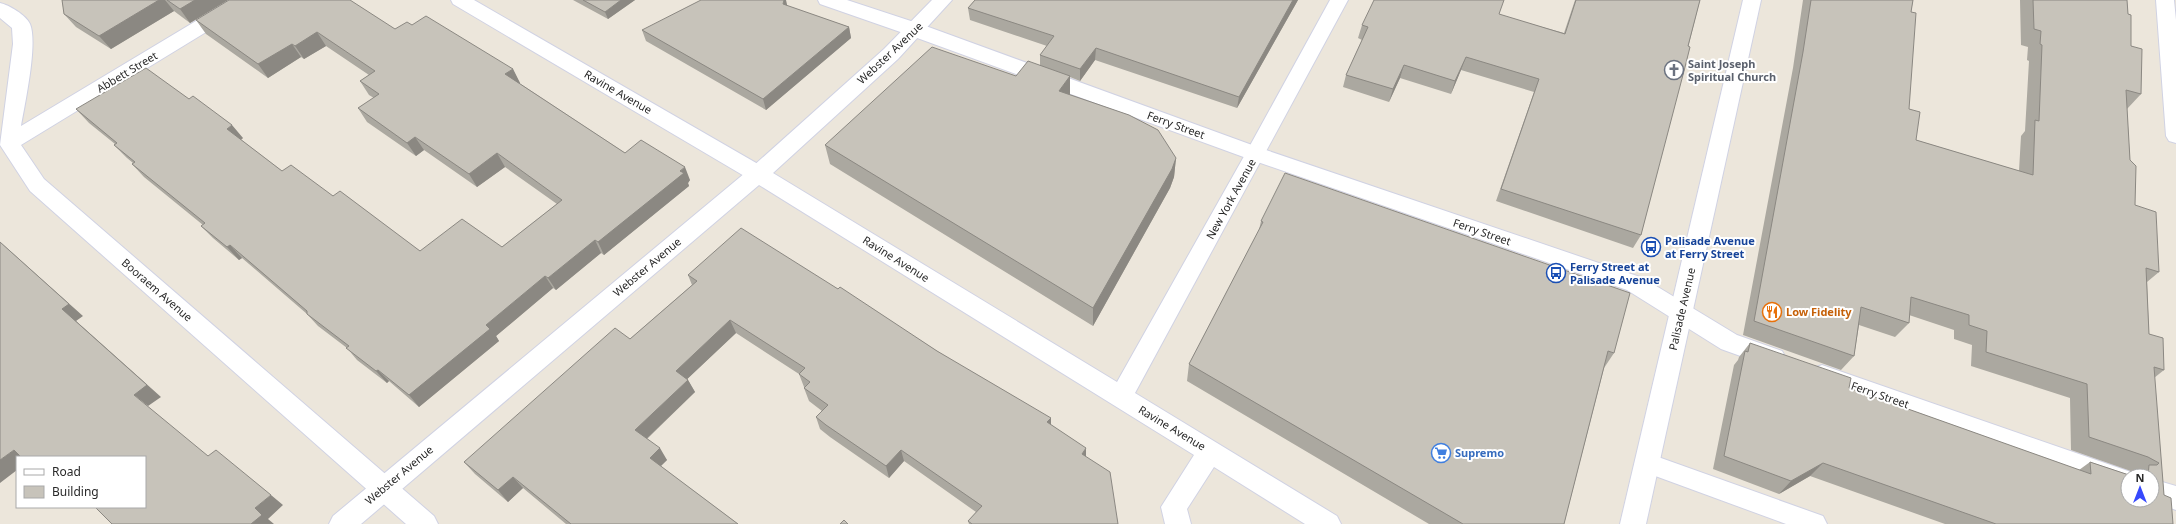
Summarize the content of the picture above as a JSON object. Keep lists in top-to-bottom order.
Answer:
{
  "streets": {
    "street": [
      "Webster Avenue",
      "Abbett Street",
      "Ravine Avenue",
      "Ferry Street",
      "New York Avenue",
      "Booraem Avenue",
      "Palisade Avenue"
    ]
  },
  "crossings": [
    ["Webster Avenue", "Ravine Avenue"],
    ["Webster Avenue", "Ferry Street"],
    ["Webster Avenue", "Booraem Avenue"],
    ["Abbett Street", "Booraem Avenue"],
    ["Ravine Avenue", "New York Avenue"],
    ["Ferry Street", "New York Avenue"],
    ["Ferry Street", "Palisade Avenue"]
  ],
  "places": {
    "church": ["Saint Joseph Spiritual Church"],
    "bus stop": ["Palisade Avenue at Ferry Street", "Ferry Street at Palisade Avenue"],
    "restaurant": ["Low Fidelity"],
    "supermarket": ["Supremo"]
  },
  "legend": ["Road", "Building"],
  "north": "top"
}
